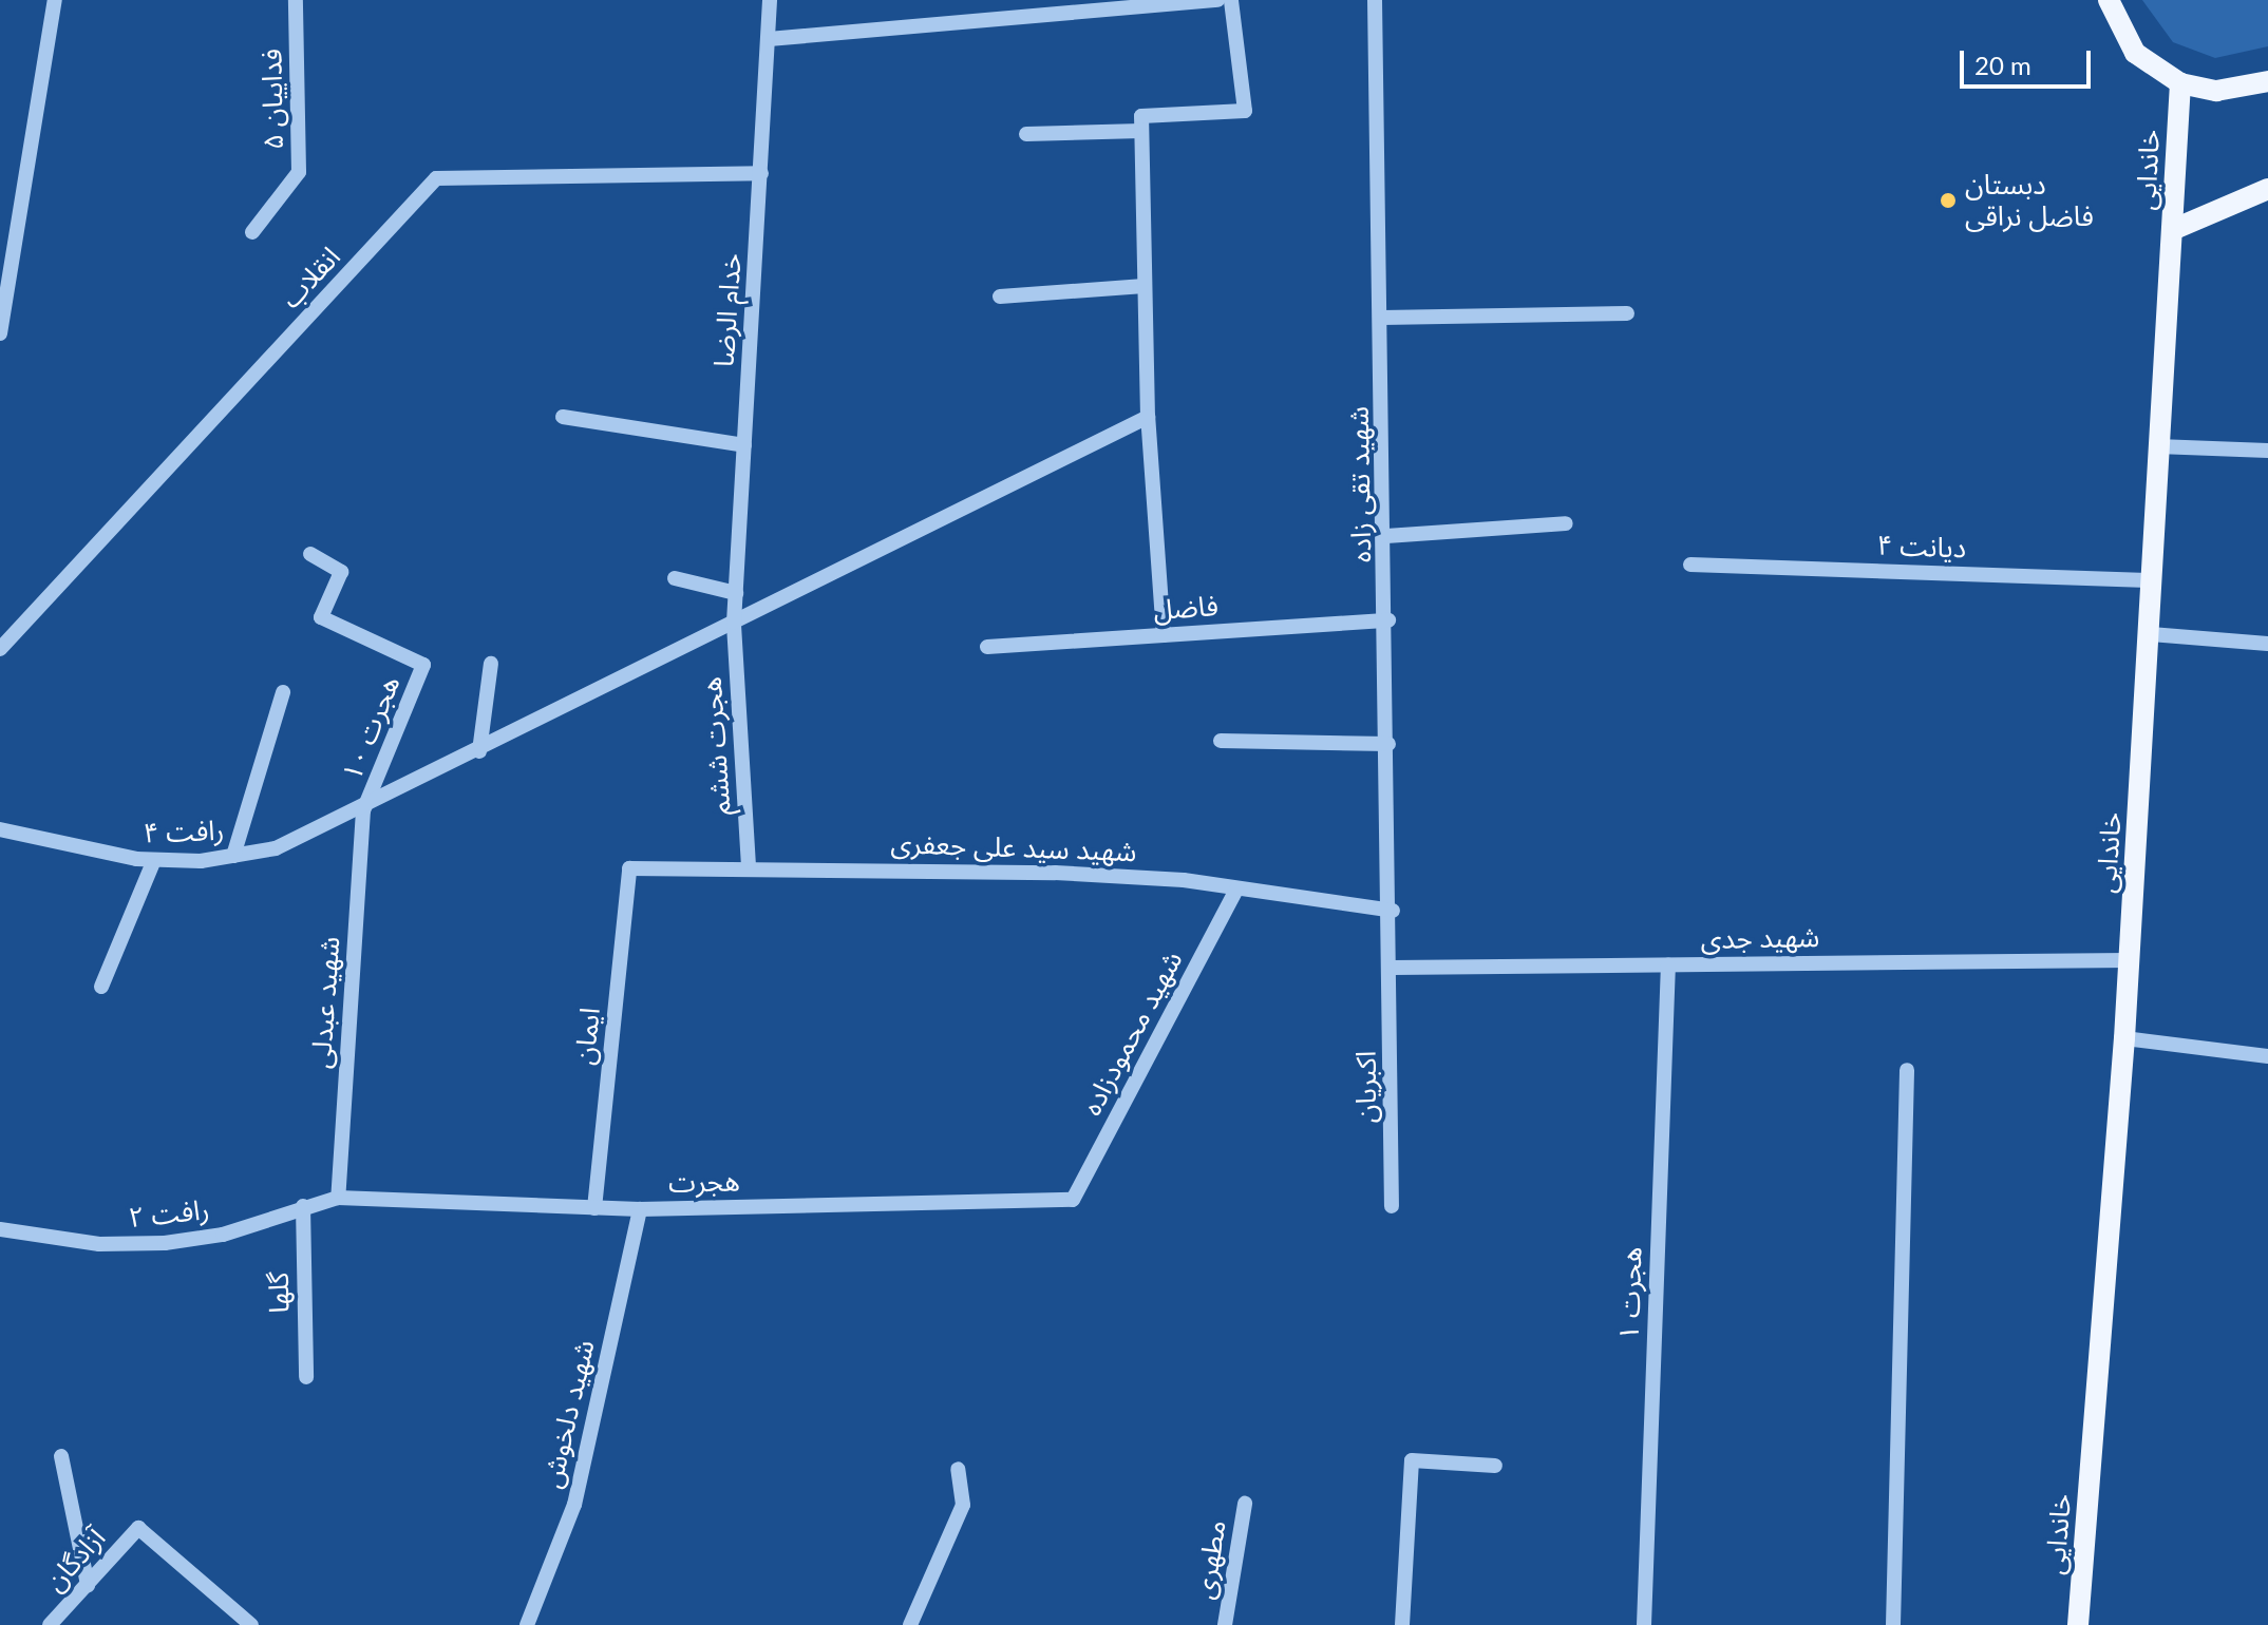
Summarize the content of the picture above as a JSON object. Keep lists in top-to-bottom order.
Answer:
{
  "streets": {
    "main road": ["خاندایی"],
    "street": [
      "فداییان ۵",
      "انقلاب",
      "خدام الرضا",
      "شهید تقی زاده",
      "دیانت ۴",
      "فاضل",
      "هجرت ۱۰",
      "هجرت ششم",
      "رافت ۴",
      "شهید سید علی جعفری",
      "شهید جدی",
      "شهید عبدلی",
      "شهید محمودزاده",
      "ایمان",
      "اکبریان",
      "هجرت",
      "رافت ۲",
      "گلها",
      "هجرت ۱",
      "شهید دلخوش",
      "آزادگان",
      "مطهری"
    ]
  },
  "crossings": [
    ["خاندایی", "دیانت ۴"],
    ["خاندایی", "شهید جدی"],
    ["انقلاب", "خدام الرضا"],
    ["خدام الرضا", "هجرت ششم"],
    ["خدام الرضا", "رافت ۴"],
    ["شهید تقی زاده", "فاضل"],
    ["شهید تقی زاده", "شهید سید علی جعفری"],
    ["شهید تقی زاده", "شهید جدی"],
    ["شهید تقی زاده", "اکبریان"],
    ["هجرت ۱۰", "رافت ۴"],
    ["هجرت ۱۰", "شهید عبدلی"],
    ["هجرت ششم", "رافت ۴"],
    ["هجرت ششم", "شهید سید علی جعفری"],
    ["رافت ۴", "شهید عبدلی"],
    ["شهید سید علی جعفری", "شهید محمودزاده"],
    ["شهید سید علی جعفری", "ایمان"],
    ["شهید جدی", "اکبریان"],
    ["شهید جدی", "هجرت ۱"],
    ["شهید عبدلی", "هجرت"],
    ["شهید عبدلی", "رافت ۲"],
    ["شهید محمودزاده", "هجرت"],
    ["ایمان", "هجرت"],
    ["هجرت", "رافت ۲"],
    ["هجرت", "شهید دلخوش"],
    ["رافت ۲", "گلها"]
  ],
  "places": ["دبستان فاضل نراقی"],
  "scale_bar": "20 m"
}
